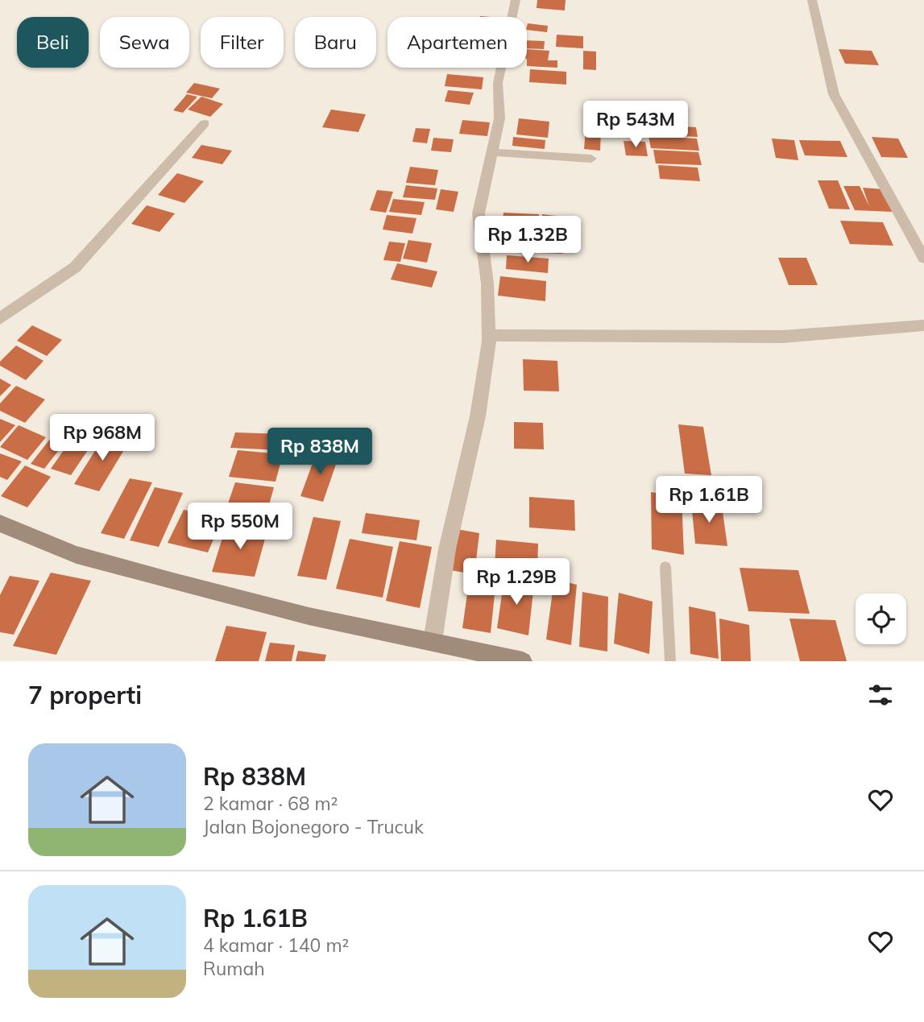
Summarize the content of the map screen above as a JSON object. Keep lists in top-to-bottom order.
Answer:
{
  "page": {
    "chip": [
      "Beli",
      "Sewa",
      "Filter",
      "Baru",
      "Apartemen"
    ],
    "price": [
      "Rp 543M",
      "Rp 1.32B",
      "Rp 968M",
      "Rp 838M",
      "Rp 1.61B",
      "Rp 550M",
      "Rp 1.29B"
    ],
    "heading": "7 properti",
    "list": [
      {
        "name": "Rp 838M",
        "note": "2 kamar · 68 m² · Jalan Bojonegoro - Trucuk"
      },
      {
        "name": "Rp 1.61B",
        "note": "4 kamar · 140 m² · Rumah"
      }
    ]
  }
}
